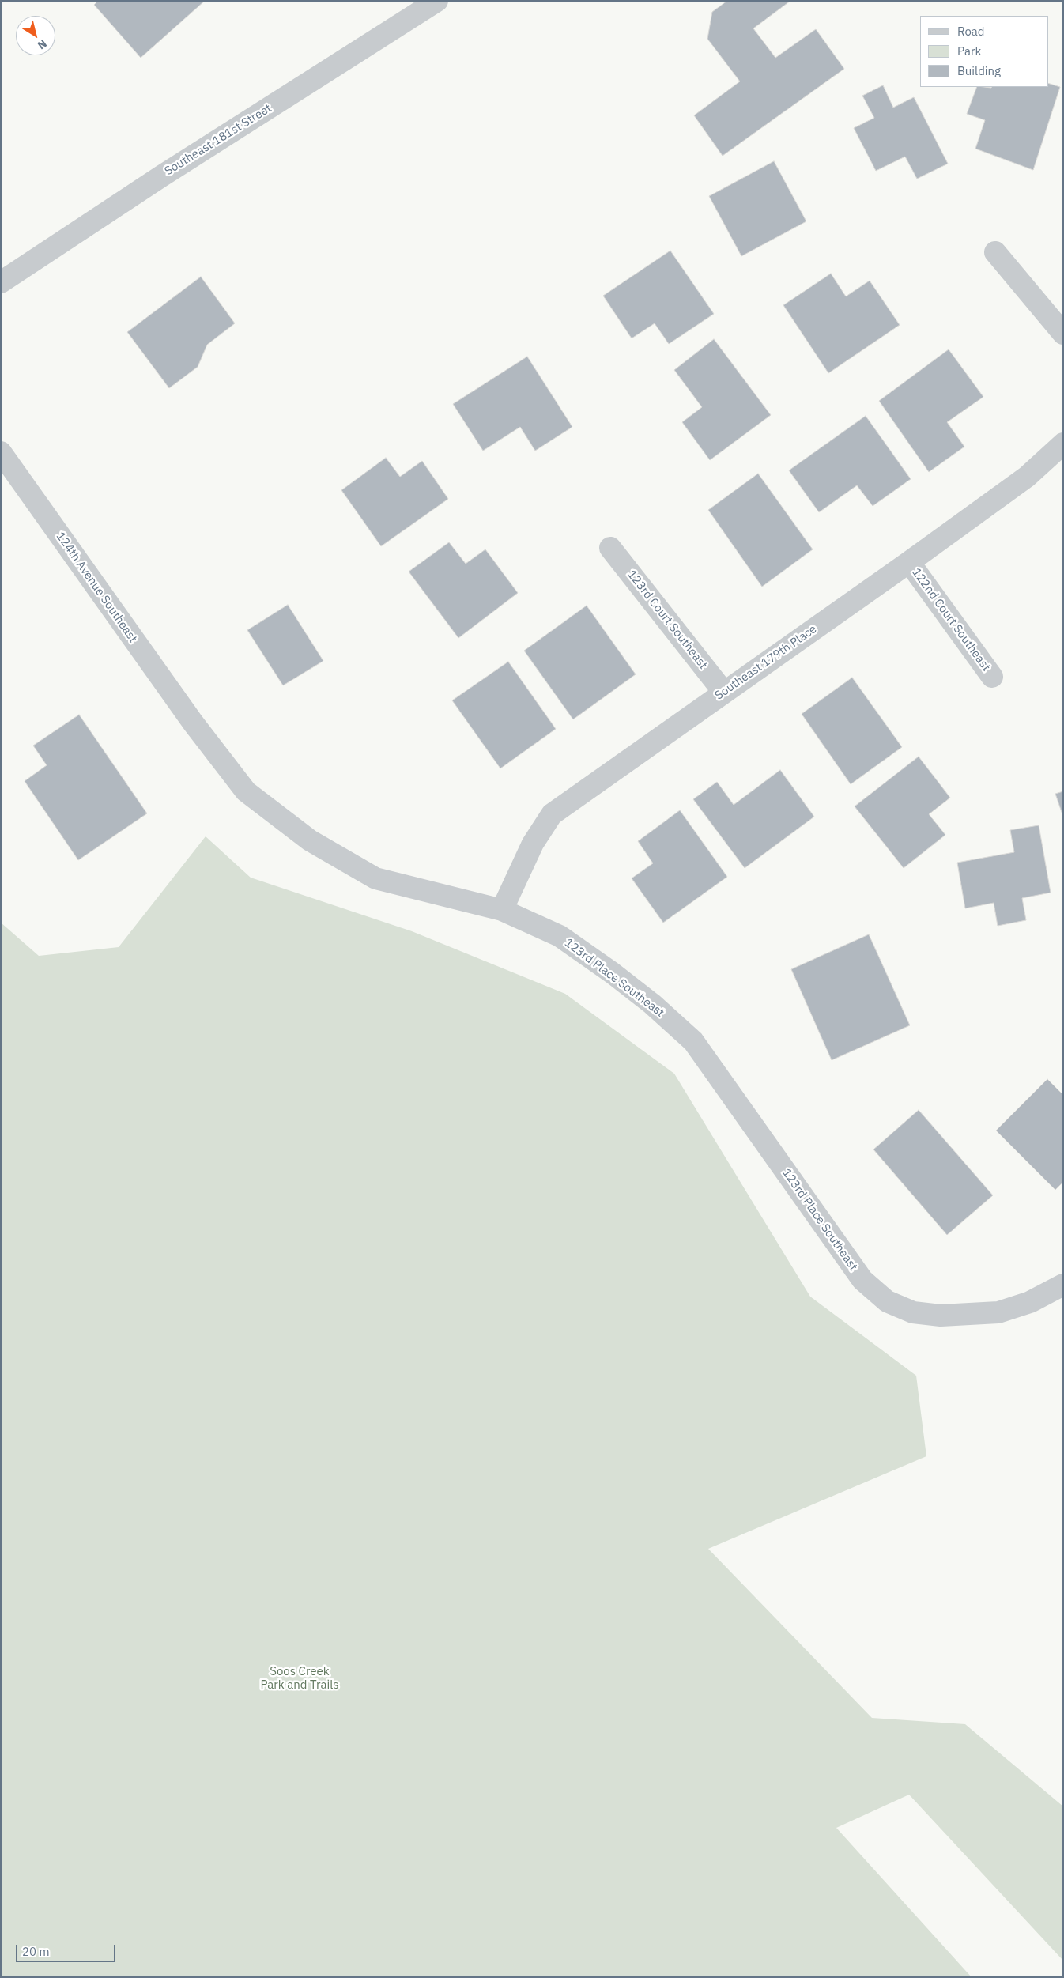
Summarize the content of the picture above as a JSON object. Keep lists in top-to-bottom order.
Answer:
{
  "streets": {
    "street": [
      "Southeast 181st Street",
      "124th Avenue Southeast",
      "123rd Court Southeast",
      "122nd Court Southeast",
      "Southeast 179th Place",
      "123rd Place Southeast"
    ]
  },
  "crossings": [
    ["124th Avenue Southeast", "123rd Place Southeast"],
    ["123rd Court Southeast", "Southeast 179th Place"],
    ["122nd Court Southeast", "Southeast 179th Place"],
    ["Southeast 179th Place", "123rd Place Southeast"]
  ],
  "parks": ["Soos Creek Park and Trails"],
  "legend": ["Road", "Park", "Building"],
  "scale_bar": "20 m",
  "north": "bottom right"
}
